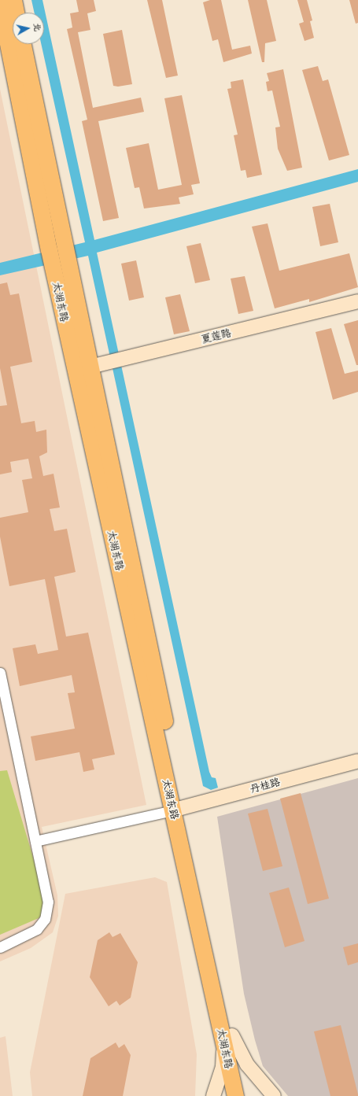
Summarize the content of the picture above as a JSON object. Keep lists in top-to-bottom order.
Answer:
{
  "streets": {
    "main road": ["太湖东路"],
    "street": ["夏莲路", "丹桂路"]
  },
  "crossings": [
    ["太湖东路", "夏莲路"],
    ["太湖东路", "丹桂路"]
  ],
  "north": "right"
}
